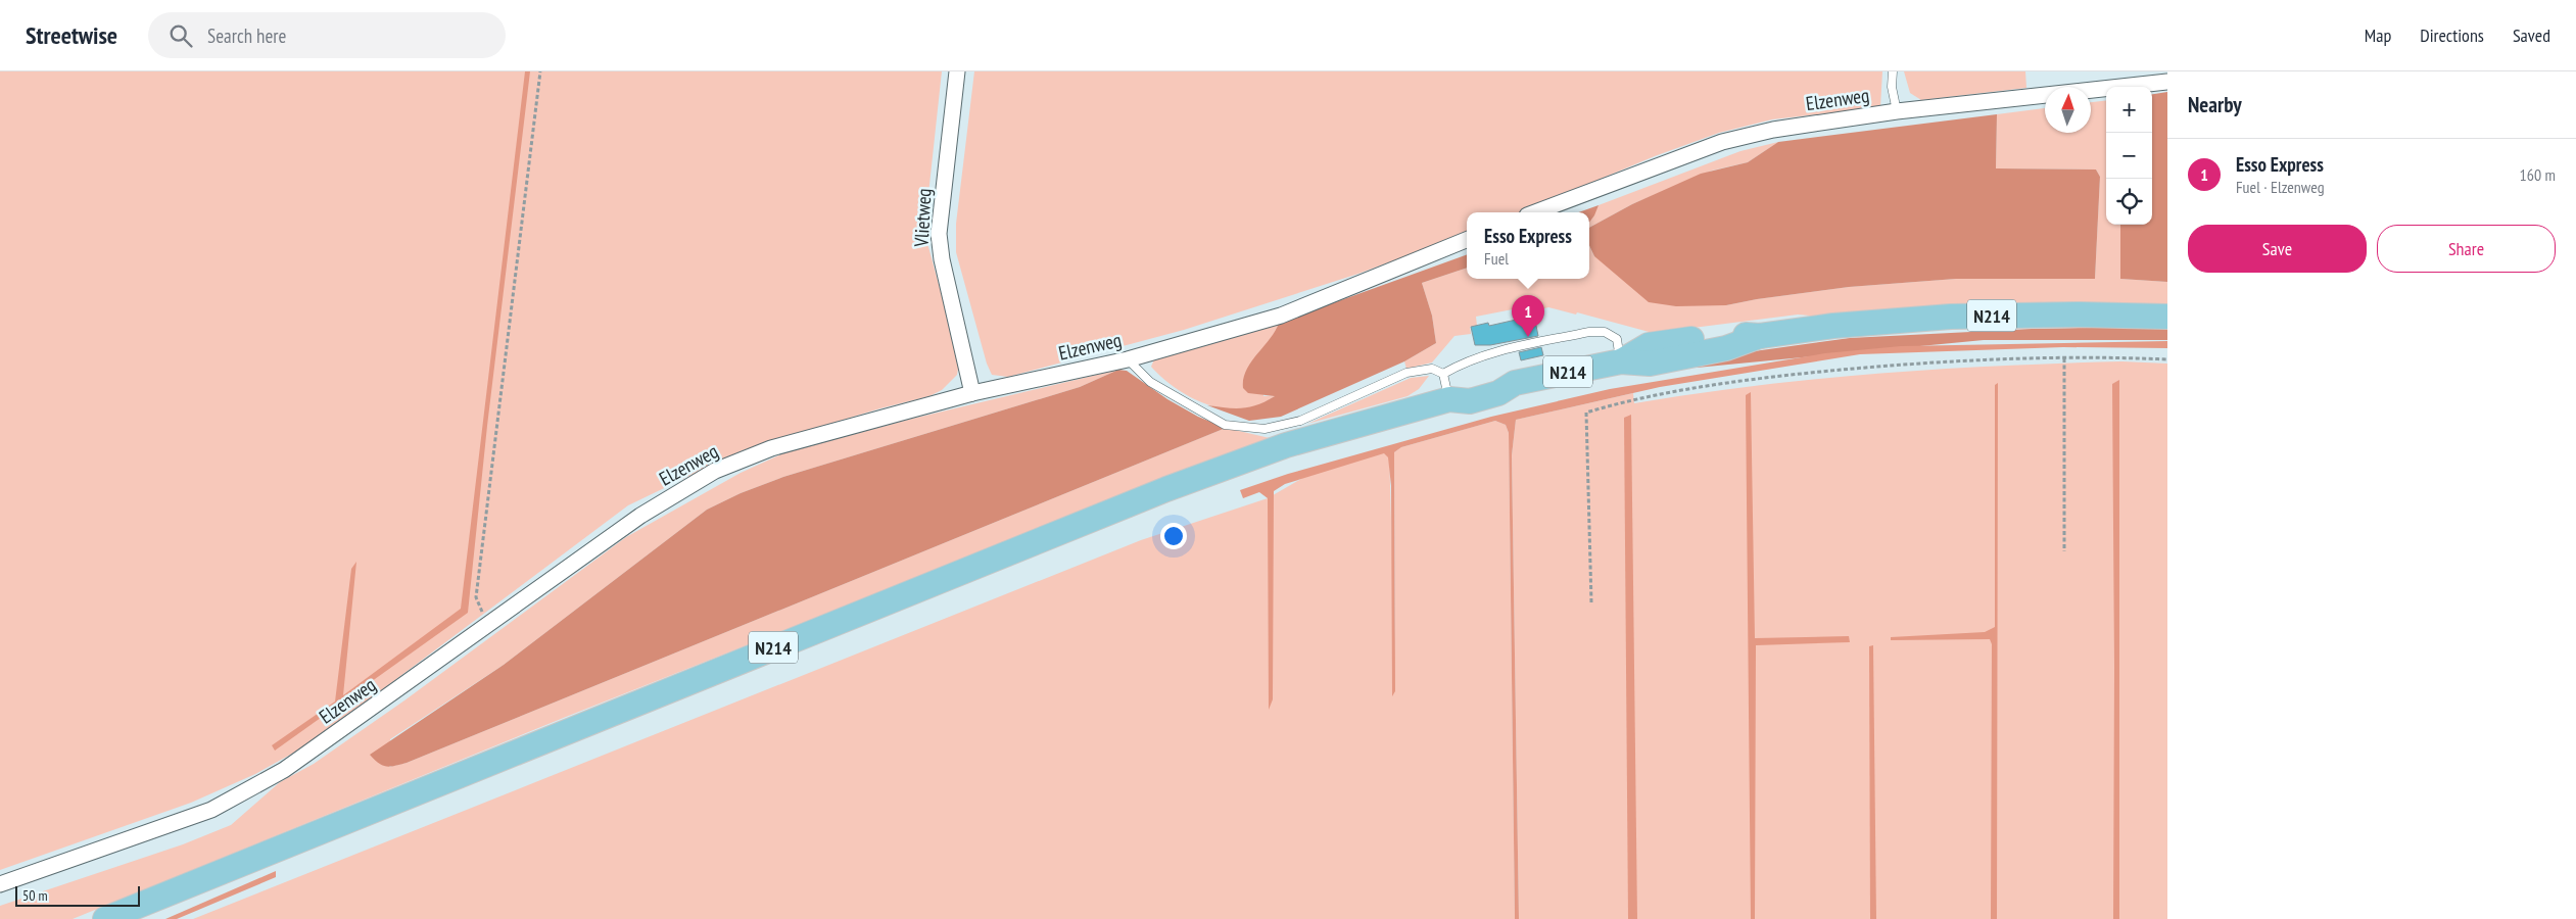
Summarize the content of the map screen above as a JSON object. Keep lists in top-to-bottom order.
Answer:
{
  "streets": {
    "main road": ["N214"],
    "street": ["Elzenweg", "Vlietweg"]
  },
  "crossings": [
    ["Elzenweg", "Vlietweg"]
  ],
  "scale_bar": "50 m",
  "north": "top",
  "page": {
    "header": "Streetwise",
    "search": "Search here",
    "nav": ["Map", "Directions", "Saved"],
    "heading": "Nearby",
    "map_buttons": ["+", "−"],
    "list": [
      {
        "mark": "1",
        "name": "Esso Express",
        "note": "Fuel · Elzenweg",
        "value": "160 m"
      }
    ],
    "buttons": ["Save", "Share"],
    "popup": ["Esso Express", "Fuel"],
    "pins": "1",
    "scale": "50 m"
  }
}
